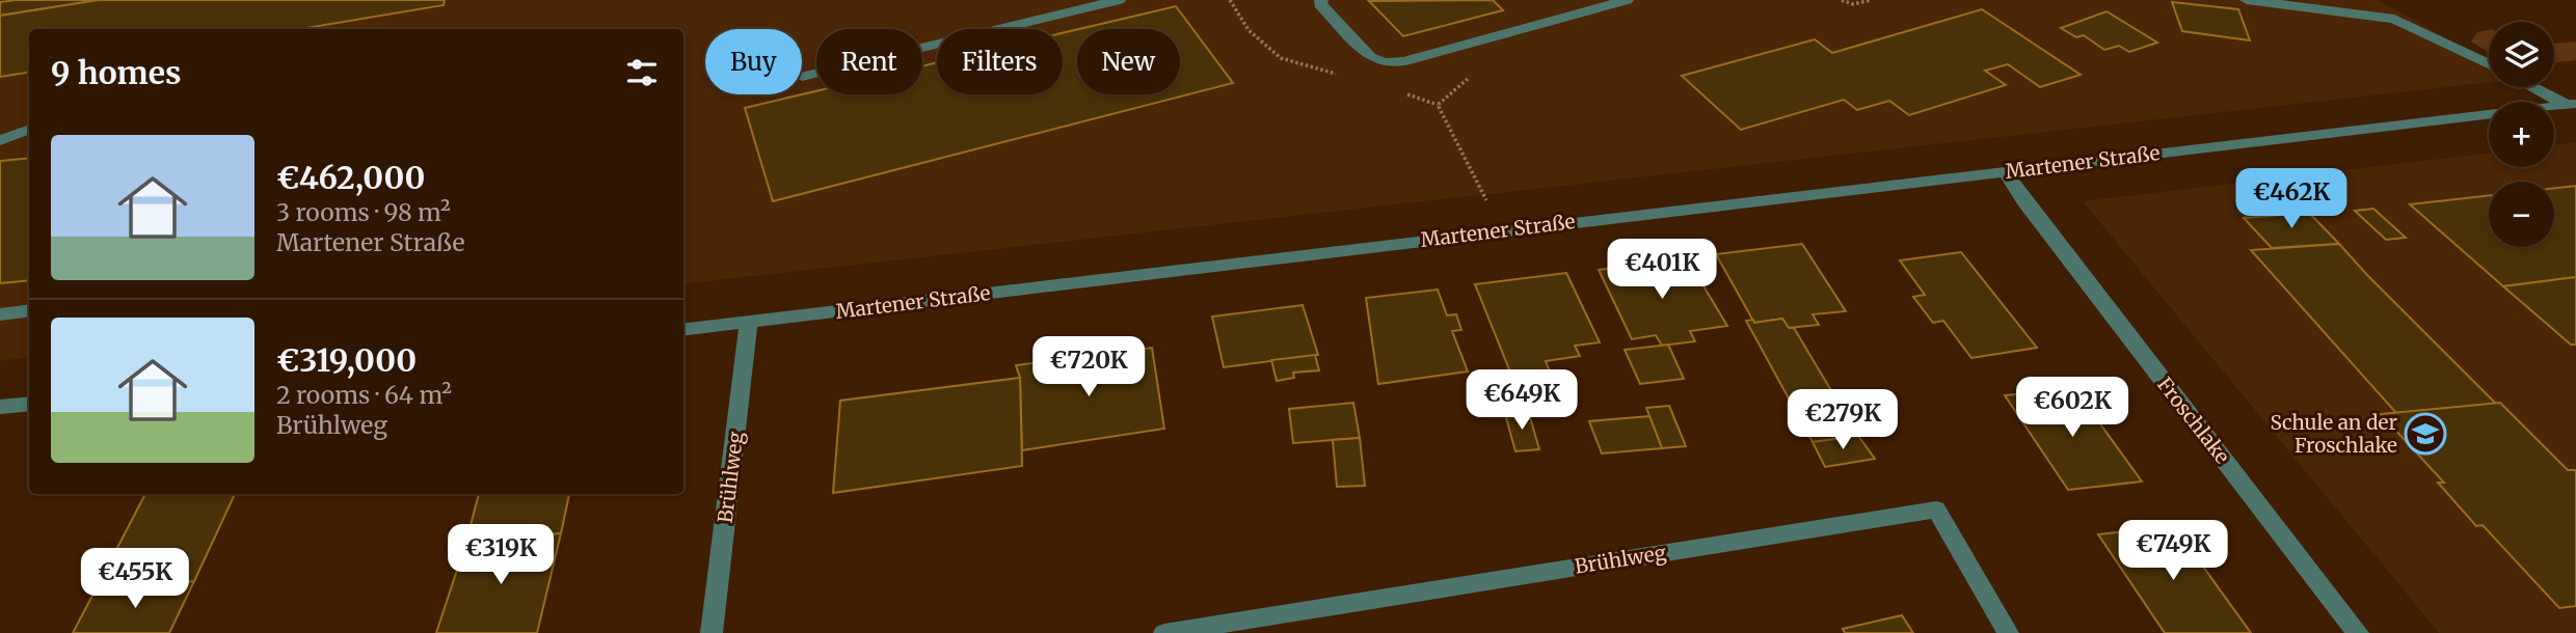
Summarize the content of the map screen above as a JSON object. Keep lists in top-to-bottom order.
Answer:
{
  "streets": {
    "street": ["Martener Straße", "Froschlake", "Brühlweg"]
  },
  "crossings": [
    ["Martener Straße", "Froschlake"],
    ["Martener Straße", "Brühlweg"]
  ],
  "places": {
    "school or university": ["Schule an der Froschlake"]
  },
  "page": {
    "map_buttons": ["+", "−"],
    "chip": [
      "Buy",
      "Rent",
      "Filters",
      "New"
    ],
    "heading": "9 homes",
    "list": [
      {
        "name": "€462,000",
        "note": "3 rooms · 98 m² · Martener Straße"
      },
      {
        "name": "€319,000",
        "note": "2 rooms · 64 m² · Brühlweg"
      }
    ],
    "price": [
      "€462K",
      "€401K",
      "€720K",
      "€649K",
      "€602K",
      "€279K",
      "€749K",
      "€319K",
      "€455K"
    ]
  }
}
